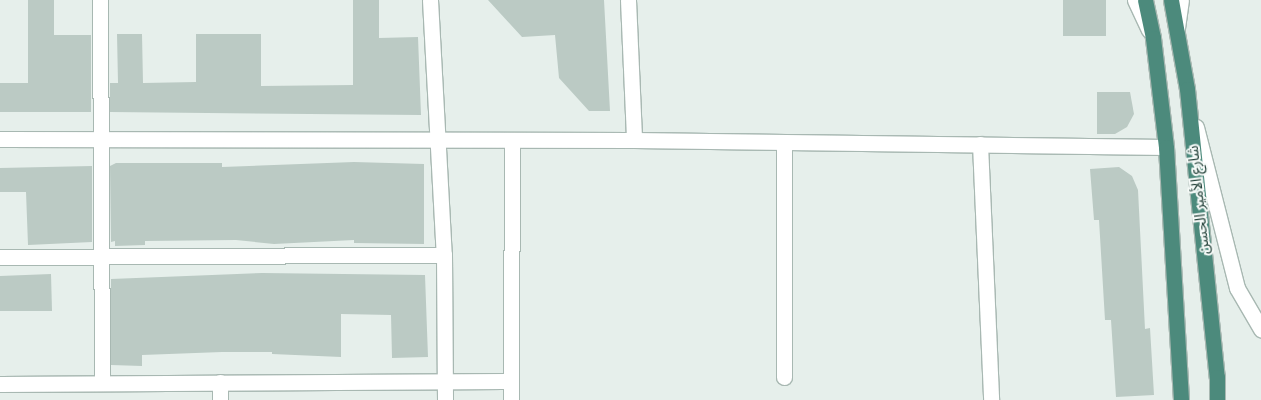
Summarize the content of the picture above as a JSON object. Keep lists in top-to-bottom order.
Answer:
{
  "streets": {
    "highway": ["شارع الأمير الحسن"]
  }
}
